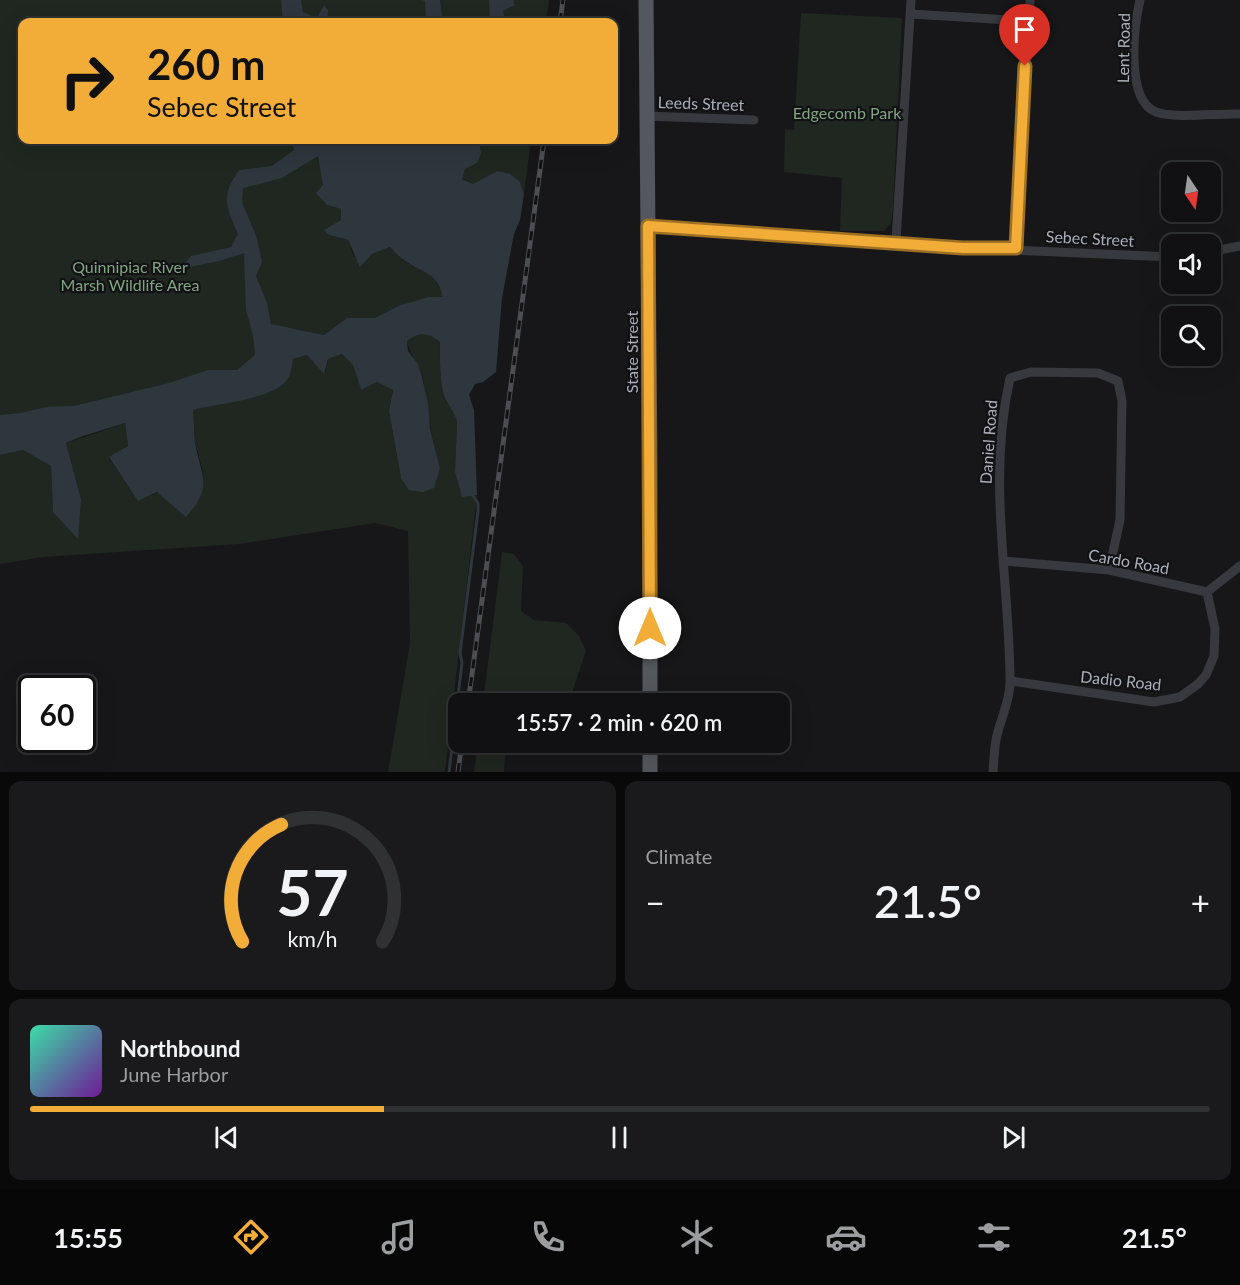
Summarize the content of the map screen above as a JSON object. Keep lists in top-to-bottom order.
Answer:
{
  "streets": {
    "main road": ["State Street"],
    "street": [
      "Lent Road",
      "Leeds Street",
      "Sebec Street",
      "Daniel Road",
      "Cardo Road",
      "Dadio Road"
    ]
  },
  "crossings": [
    ["Leeds Street", "State Street"],
    ["Sebec Street", "State Street"],
    ["Daniel Road", "Cardo Road"],
    ["Daniel Road", "Dadio Road"],
    ["Cardo Road", "Dadio Road"]
  ],
  "parks": ["Edgecomb Park", "Quinnipiac River Marsh Wildlife Area"],
  "north": "bottom",
  "page": {
    "turn": ["260 m", "Sebec Street"],
    "limit": "60",
    "trip": "15:57 · 2 min · 620 m",
    "tile": "Climate",
    "heat": ["−", "21.5°", "+"],
    "song": ["Northbound", "June Harbor"],
    "tabs": ["15:55", "21.5°"],
    "gauge": ["57", "km/h"]
  }
}
